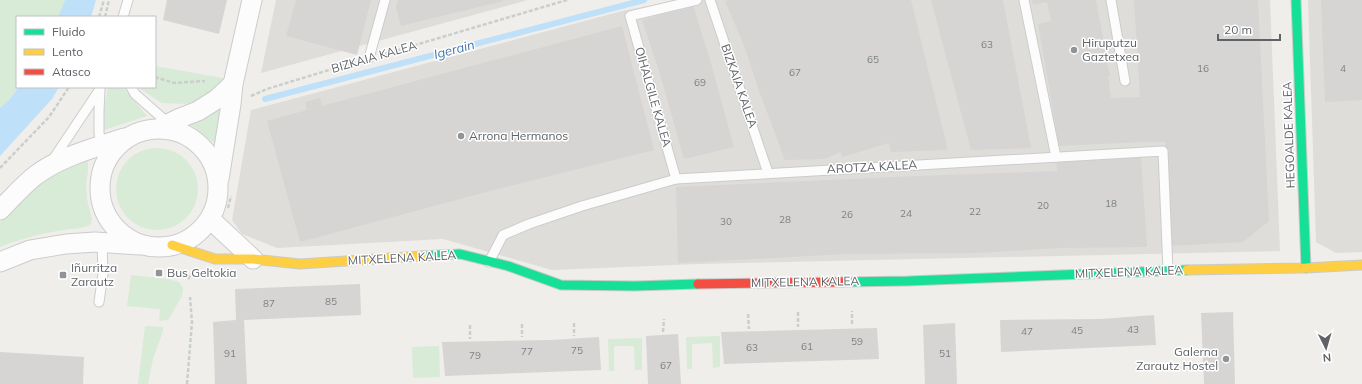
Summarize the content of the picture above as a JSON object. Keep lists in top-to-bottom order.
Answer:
{
  "streets": {
    "street": ["HEGOALDE KALEA", "MITXELENA KALEA"],
    "lane": ["BIZKAIA KALEA", "OIHALGILE KALEA", "AROTZA KALEA"]
  },
  "crossings": [
    ["BIZKAIA KALEA", "AROTZA KALEA"],
    ["OIHALGILE KALEA", "AROTZA KALEA"],
    ["HEGOALDE KALEA", "MITXELENA KALEA"],
    ["AROTZA KALEA", "MITXELENA KALEA"]
  ],
  "water": ["Igerain"],
  "places": {
    "other": ["Hiruputzu Gaztetxea", "Arrona Hermanos", "Galerna Zarautz Hostel"],
    "transit": ["Bus Geltokia", "Iñurritza Zarautz"]
  },
  "house_numbers": [
    "63",
    "65",
    "16",
    "4",
    "67",
    "69",
    "18",
    "20",
    "22",
    "24",
    "26",
    "28",
    "30",
    "85",
    "87",
    "43",
    "45",
    "47",
    "59",
    "61",
    "63",
    "75",
    "77",
    "91",
    "51",
    "79",
    "67"
  ],
  "legend": ["Fluido", "Lento", "Atasco"],
  "scale_bar": "20 m",
  "north": "bottom"
}
